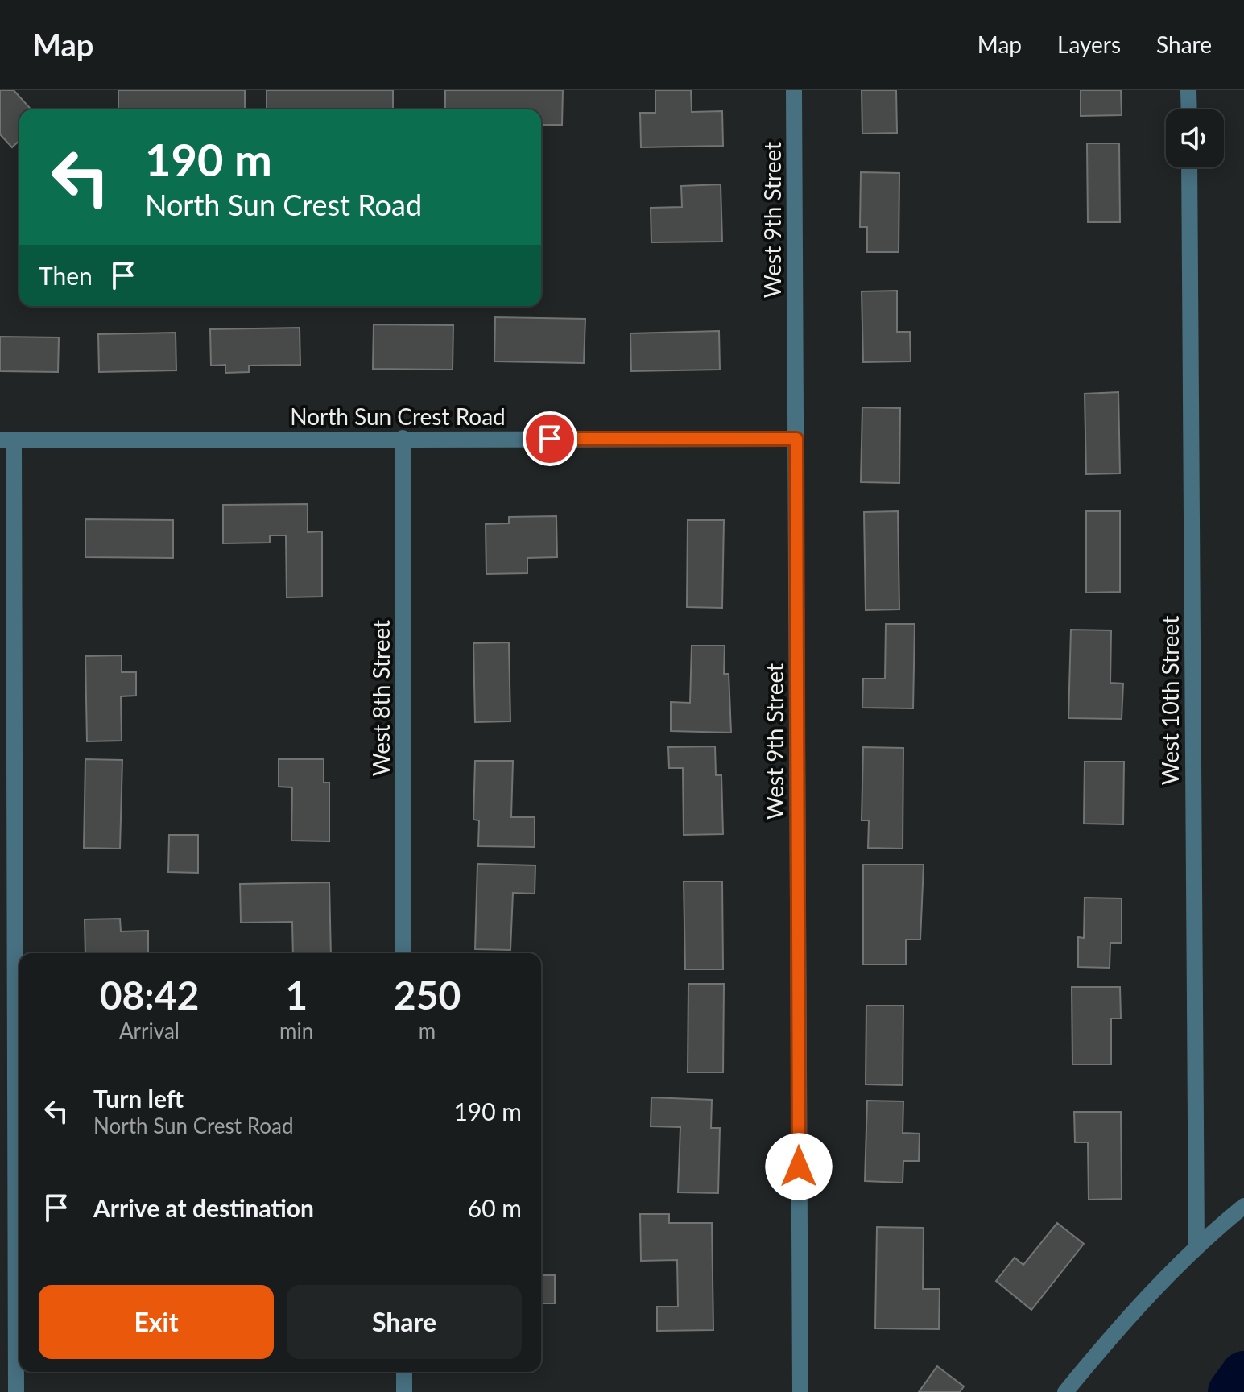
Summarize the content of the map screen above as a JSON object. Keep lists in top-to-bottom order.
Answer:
{
  "streets": {
    "street": [
      "West 9th Street",
      "North Sun Crest Road",
      "West 8th Street",
      "West 10th Street"
    ]
  },
  "crossings": [
    ["West 9th Street", "North Sun Crest Road"],
    ["North Sun Crest Road", "West 8th Street"]
  ],
  "page": {
    "header": "Map",
    "nav": ["Map", "Layers", "Share"],
    "turn": ["190 m", "North Sun Crest Road"],
    "then": "Then",
    "eta": [
      "08:42",
      "Arrival",
      "1",
      "min",
      "250",
      "m"
    ],
    "list": [
      {
        "name": "Turn left",
        "note": "North Sun Crest Road",
        "value": "190 m"
      },
      {
        "name": "Arrive at destination",
        "value": "60 m"
      }
    ],
    "buttons": ["Exit", "Share"]
  }
}
